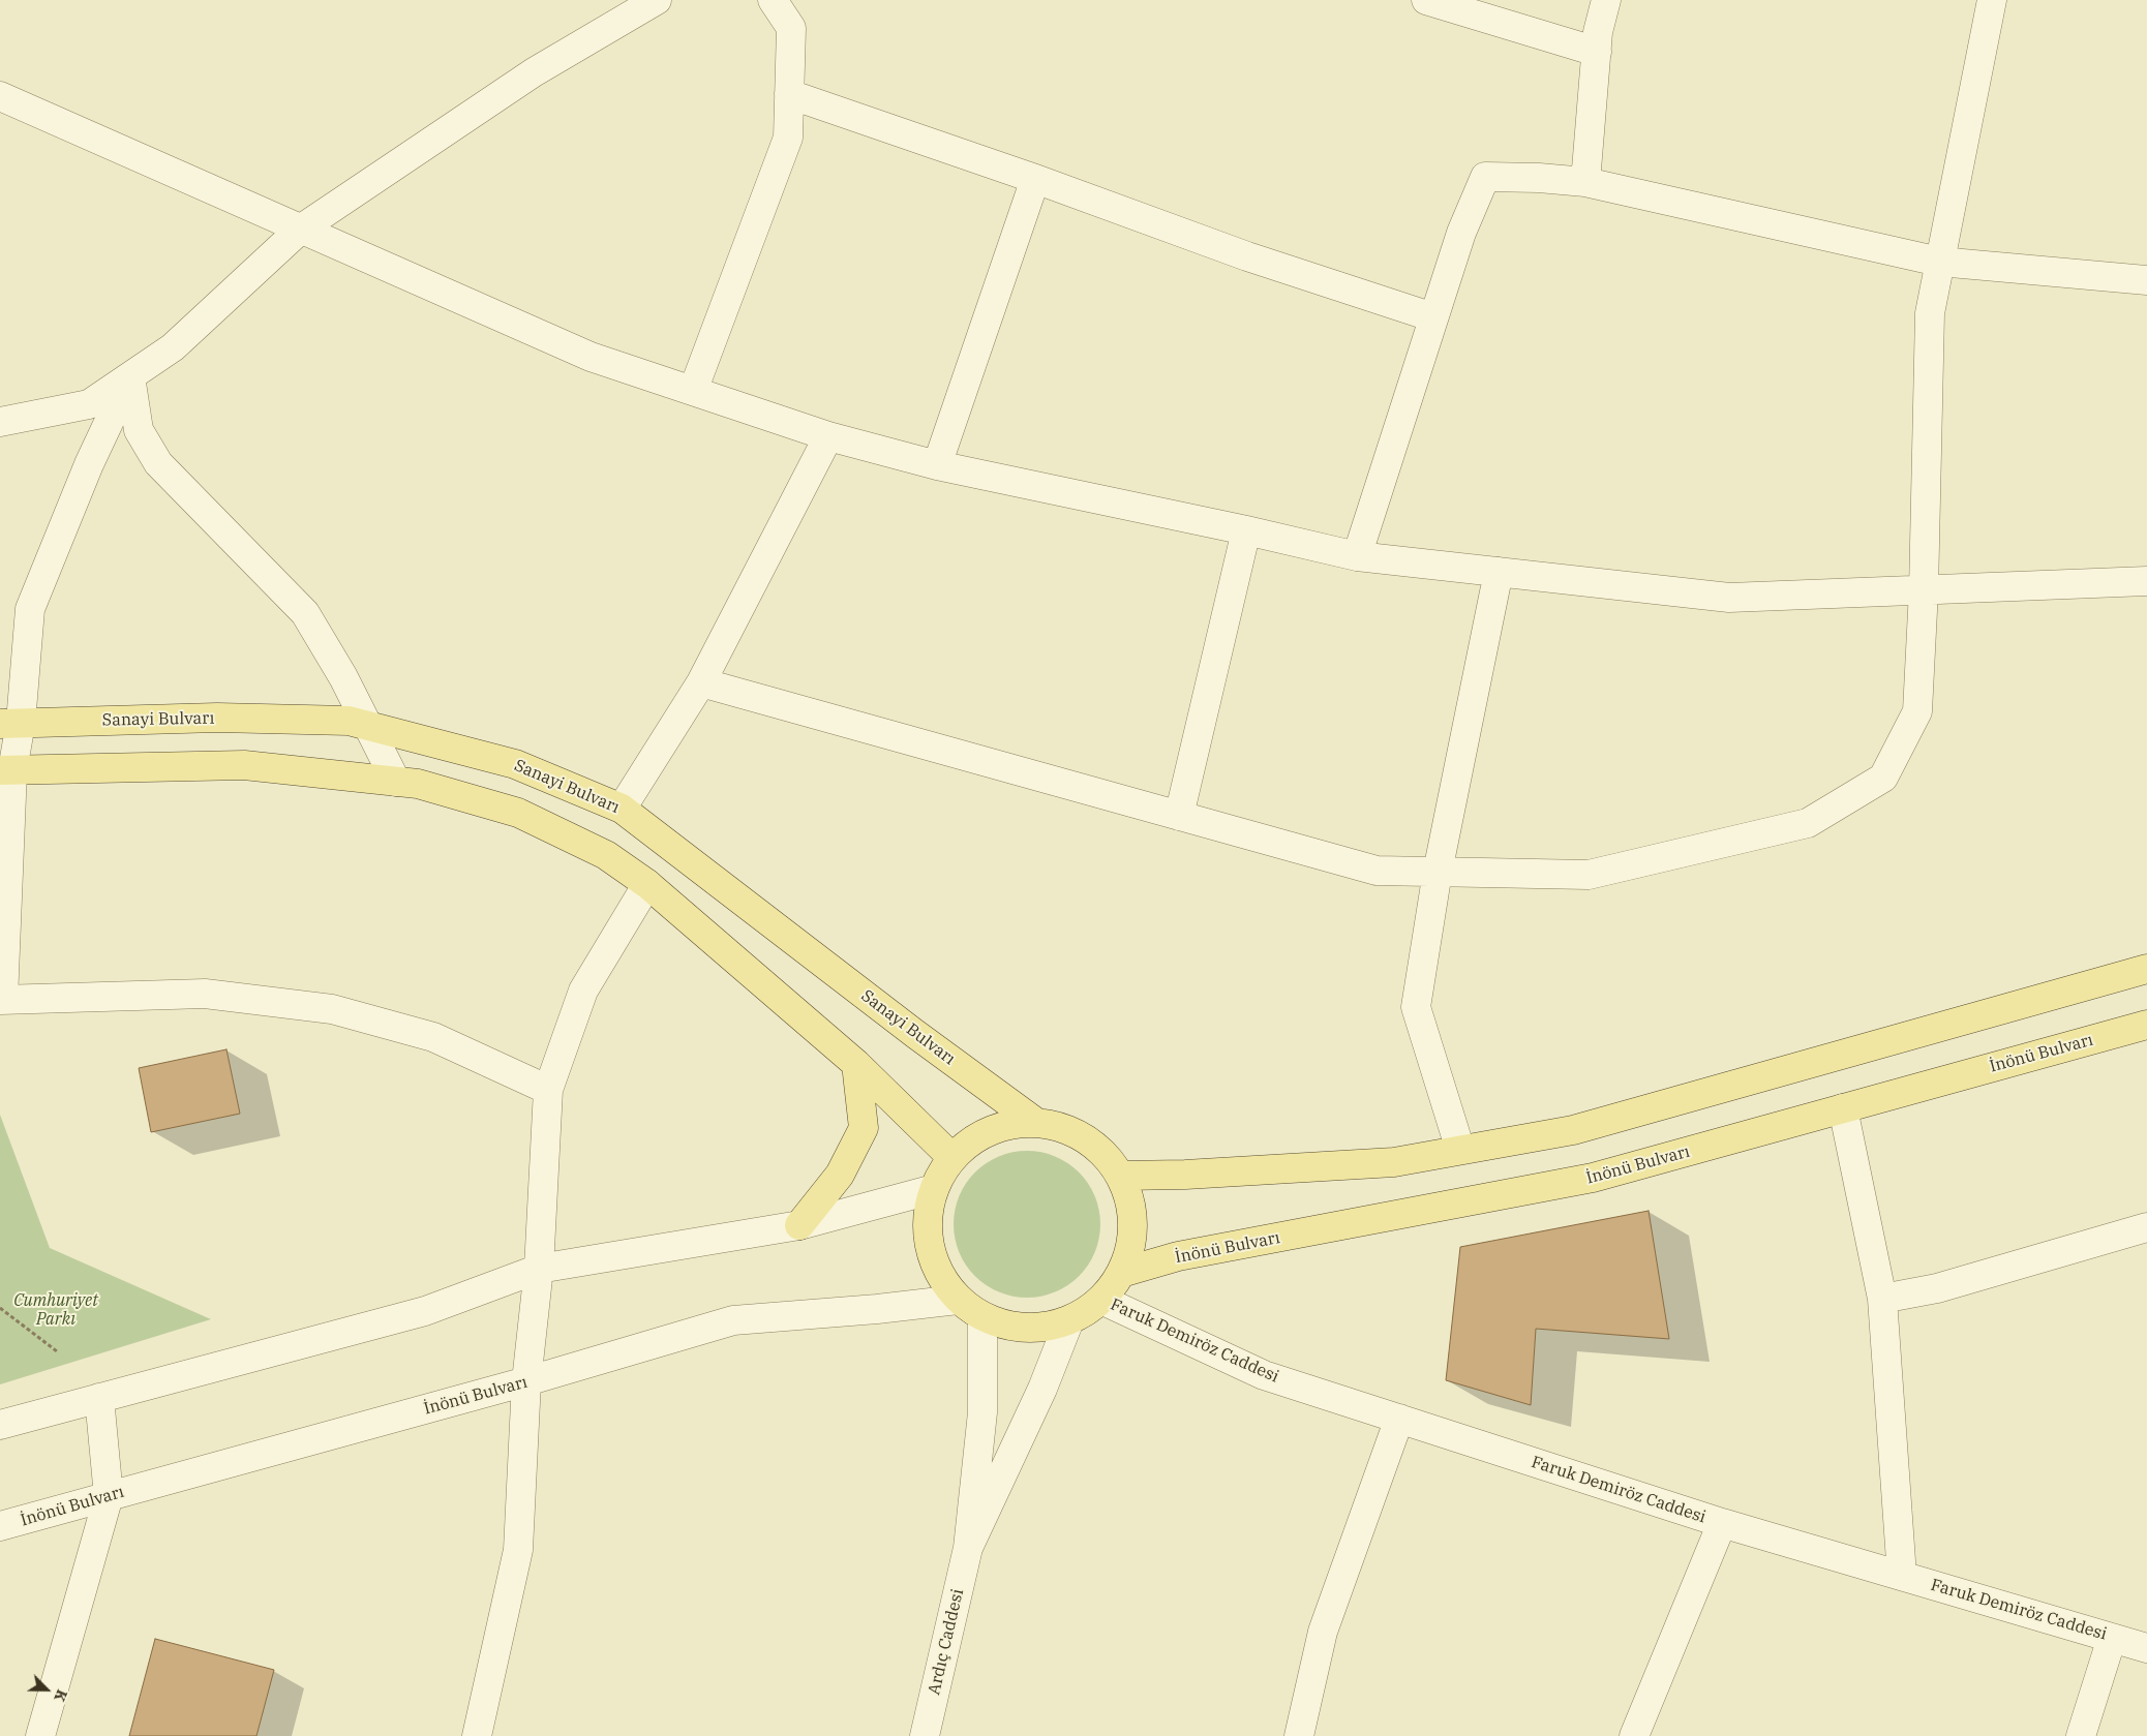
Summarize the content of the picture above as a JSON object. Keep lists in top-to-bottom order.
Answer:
{
  "streets": {
    "main road": ["Sanayi Bulvarı", "İnönü Bulvarı"],
    "street": ["Faruk Demiröz Caddesi", "Ardıç Caddesi"]
  },
  "parks": ["Cumhuriyet Parkı"],
  "north": "bottom right"
}
